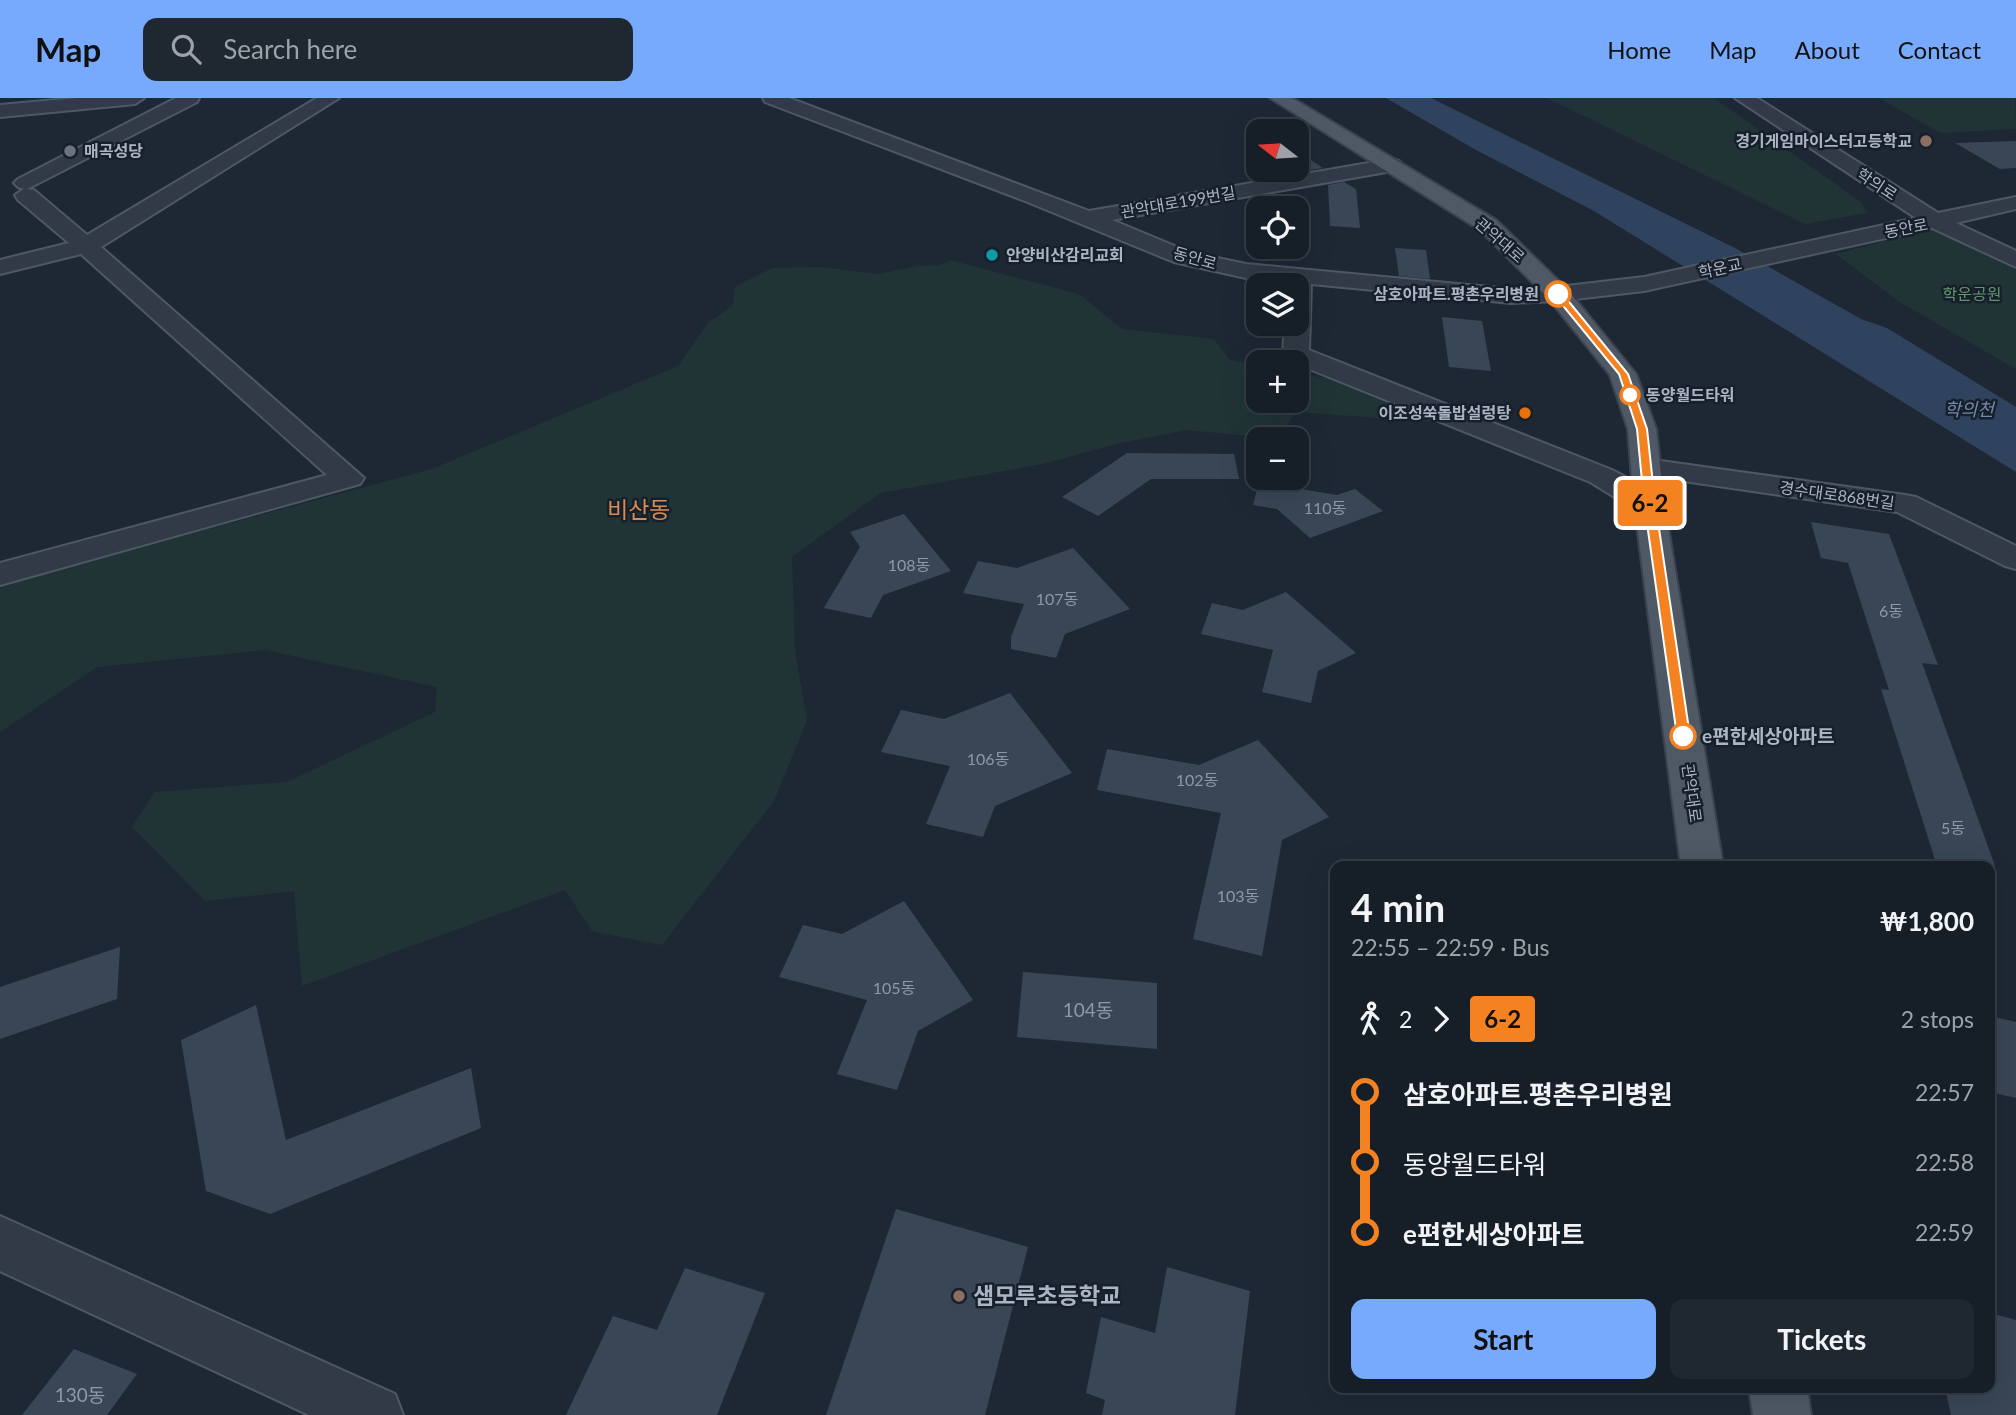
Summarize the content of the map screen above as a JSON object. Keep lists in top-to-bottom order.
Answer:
{
  "streets": {
    "main road": ["관악대로"],
    "street": [
      "학의로",
      "관악대로199번길",
      "동안로",
      "학운교",
      "경수대로868번길"
    ]
  },
  "crossings": [
    ["학의로", "동안로"],
    ["관악대로199번길", "동안로"],
    ["관악대로199번길", "관악대로"],
    ["동안로", "관악대로"],
    ["동안로", "학운교"],
    ["관악대로", "경수대로868번길"]
  ],
  "districts": ["비산동"],
  "water": ["학의천"],
  "parks": ["학운공원"],
  "places": [
    "경기게임마이스터고등학교",
    "매곡성당",
    "안양비산감리교회",
    "삼호아파트.평촌우리병원",
    "동양월드타워",
    "이조성쑥돌밥설렁탕",
    "e편한세상아파트",
    "샘모루초등학교"
  ],
  "lines": ["bus line 6-2"],
  "house_numbers": [
    "110동",
    "108동",
    "107동",
    "6동",
    "106동",
    "102동",
    "5동",
    "103동",
    "105동",
    "104동",
    "130동"
  ],
  "north": "left",
  "page": {
    "header": "Map",
    "search": "Search here",
    "nav": [
      "Home",
      "Map",
      "About",
      "Contact"
    ],
    "on_map": "6-2",
    "map_buttons": ["+", "−"],
    "heading": ["4 min", "22:55 – 22:59 · Bus", "₩1,800"],
    "legs": ["2", "6-2", "2 stops"],
    "list": [
      {
        "name": "삼호아파트.평촌우리병원",
        "value": "22:57"
      },
      {
        "name": "동양월드타워",
        "value": "22:58"
      },
      {
        "name": "e편한세상아파트",
        "value": "22:59"
      }
    ],
    "buttons": ["Start", "Tickets"]
  }
}
